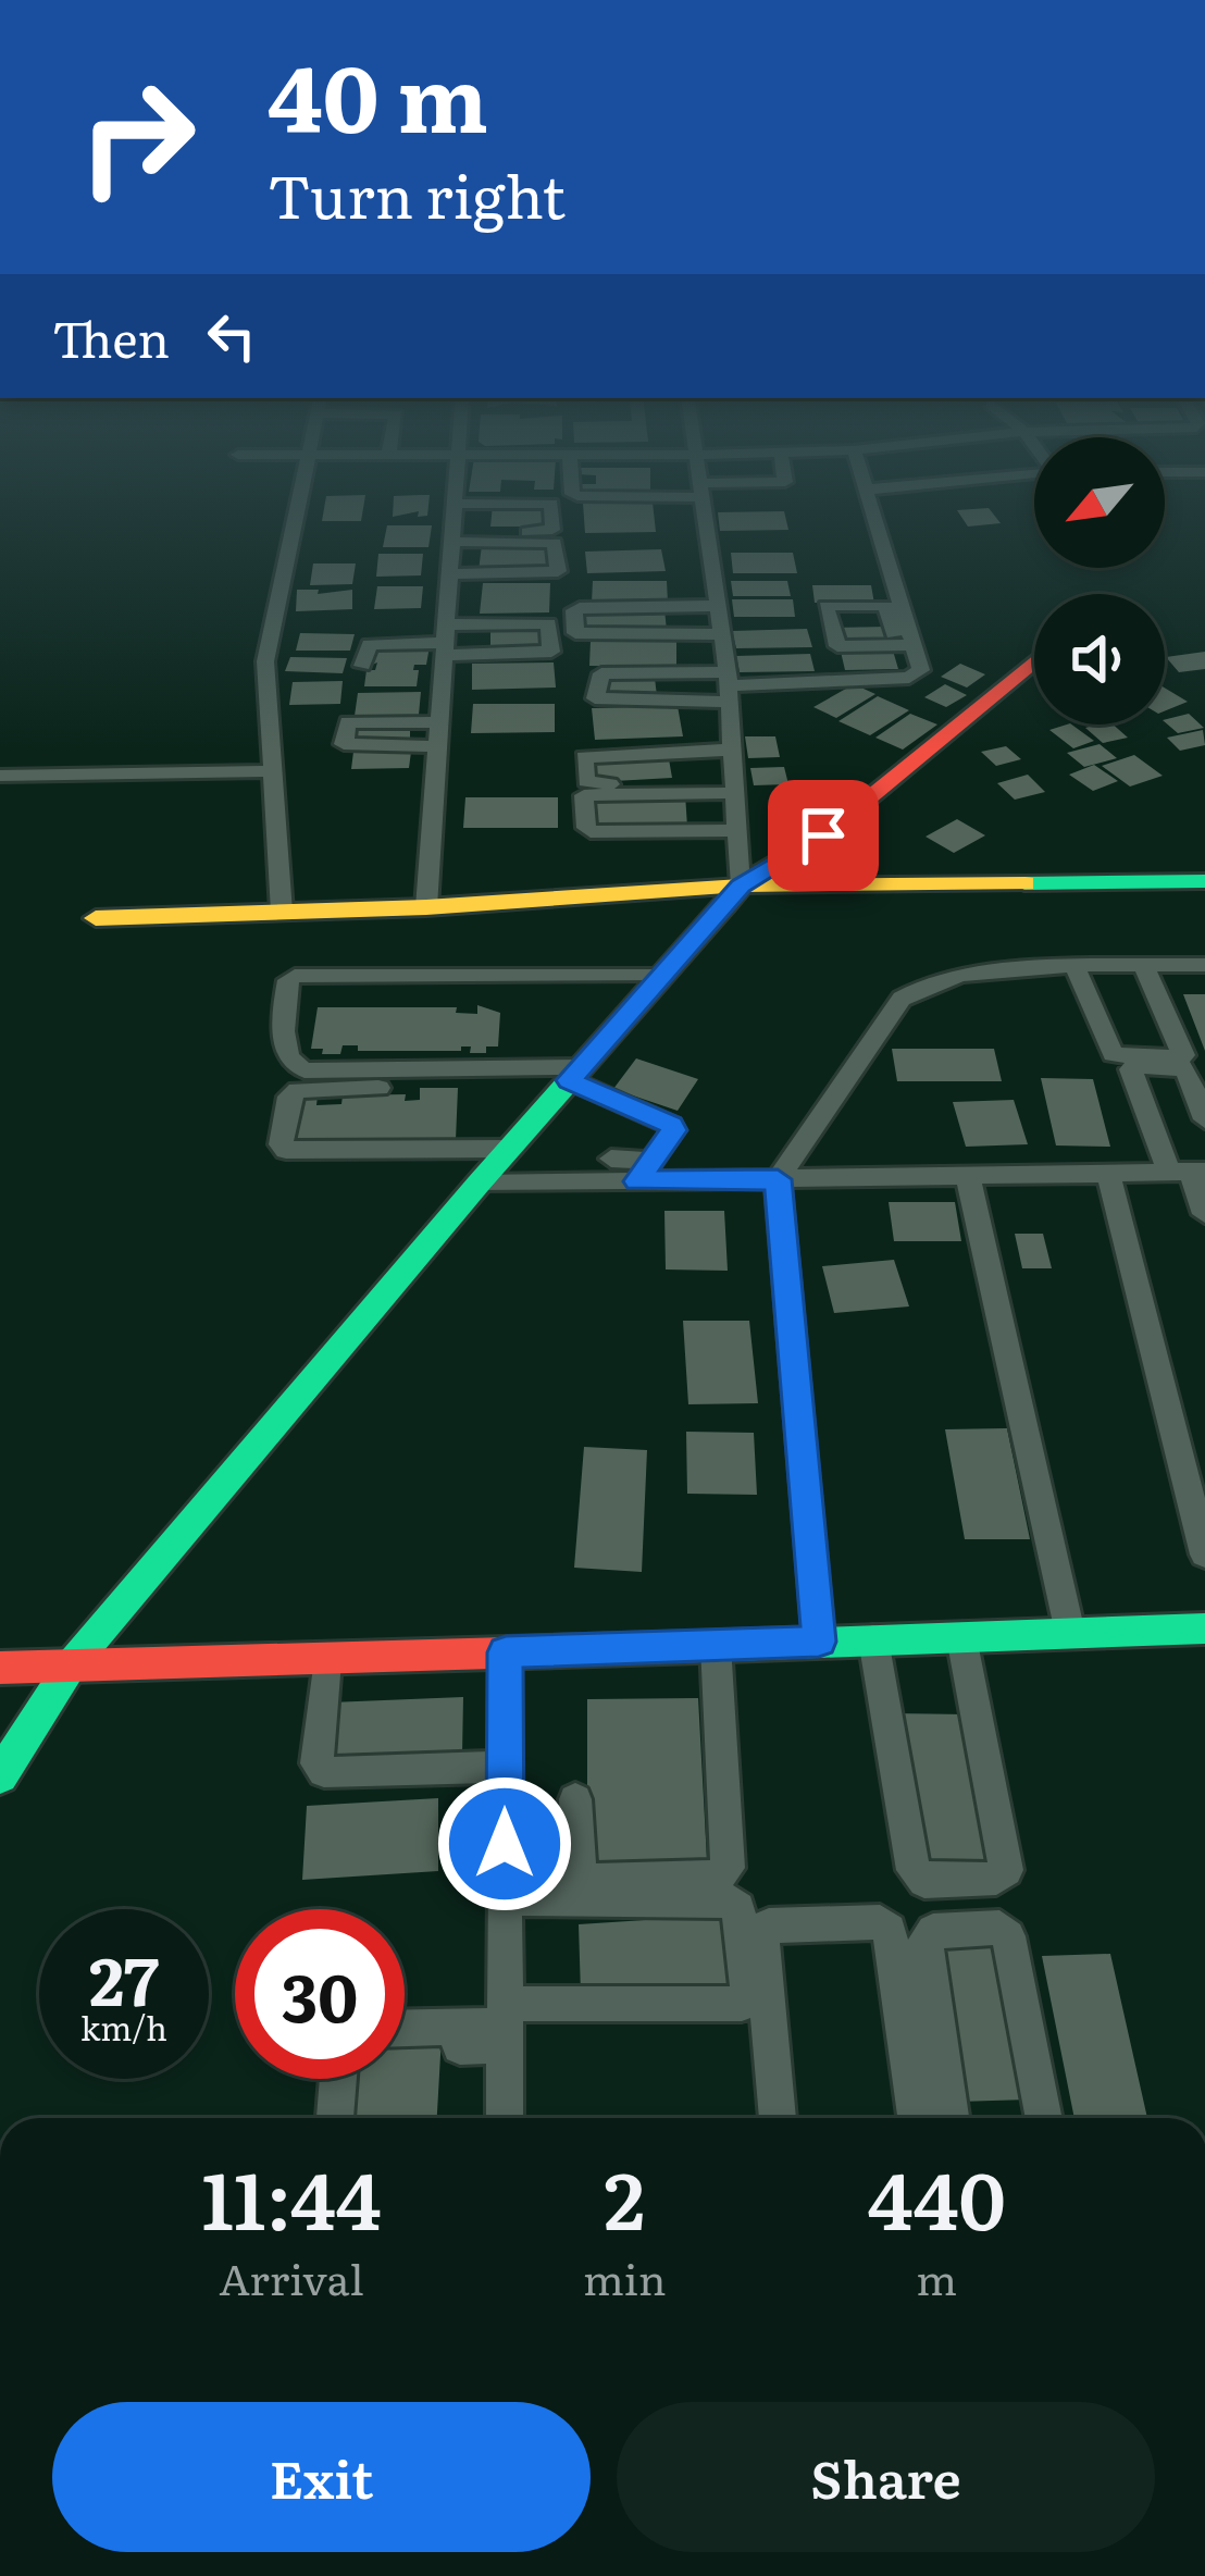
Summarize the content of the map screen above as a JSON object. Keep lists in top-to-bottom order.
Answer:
{
  "north": "bottom left",
  "page": {
    "turn": ["40 m", "Turn right"],
    "then": "Then",
    "speed": "27 km/h",
    "limit": "30",
    "eta": [
      "11:44",
      "Arrival",
      "2",
      "min",
      "440",
      "m"
    ],
    "buttons": ["Exit", "Share"]
  }
}
